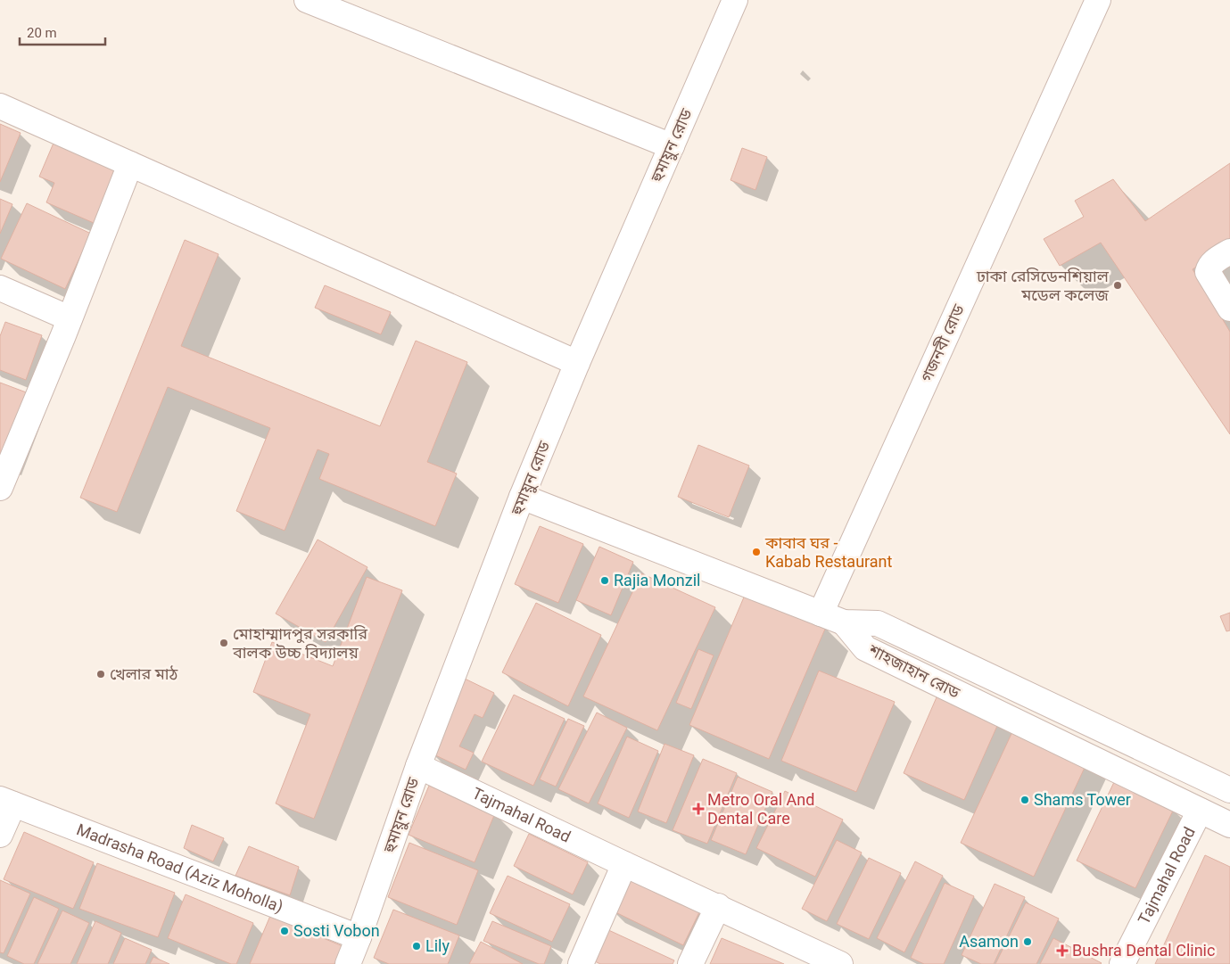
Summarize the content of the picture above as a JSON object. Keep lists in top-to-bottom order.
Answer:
{
  "streets": {
    "street": [
      "হুমায়ুন রোড",
      "গজনবী রোড",
      "শাহজাহান রোড",
      "Tajmahal Road",
      "Madrasha Road (Aziz Moholla)"
    ]
  },
  "crossings": [
    ["হুমায়ুন রোড", "Tajmahal Road"],
    ["হুমায়ুন রোড", "Madrasha Road (Aziz Moholla)"],
    ["শাহজাহান রোড", "Tajmahal Road"]
  ],
  "places": {
    "other": [
      "ঢাকা রেসিডেনশিয়াল মডেল কলেজ",
      "কাবাব ঘর - Kabab Restaurant",
      "Rajia Monzil",
      "মোহাম্মাদপুর সরকারি বালক উচ্চ বিদ্যালয়",
      "খেলার মাঠ",
      "Shams Tower",
      "Sosti Vobon",
      "Asamon",
      "Lily"
    ],
    "health": ["Metro Oral And Dental Care", "Bushra Dental Clinic"]
  },
  "scale_bar": "20 m"
}
